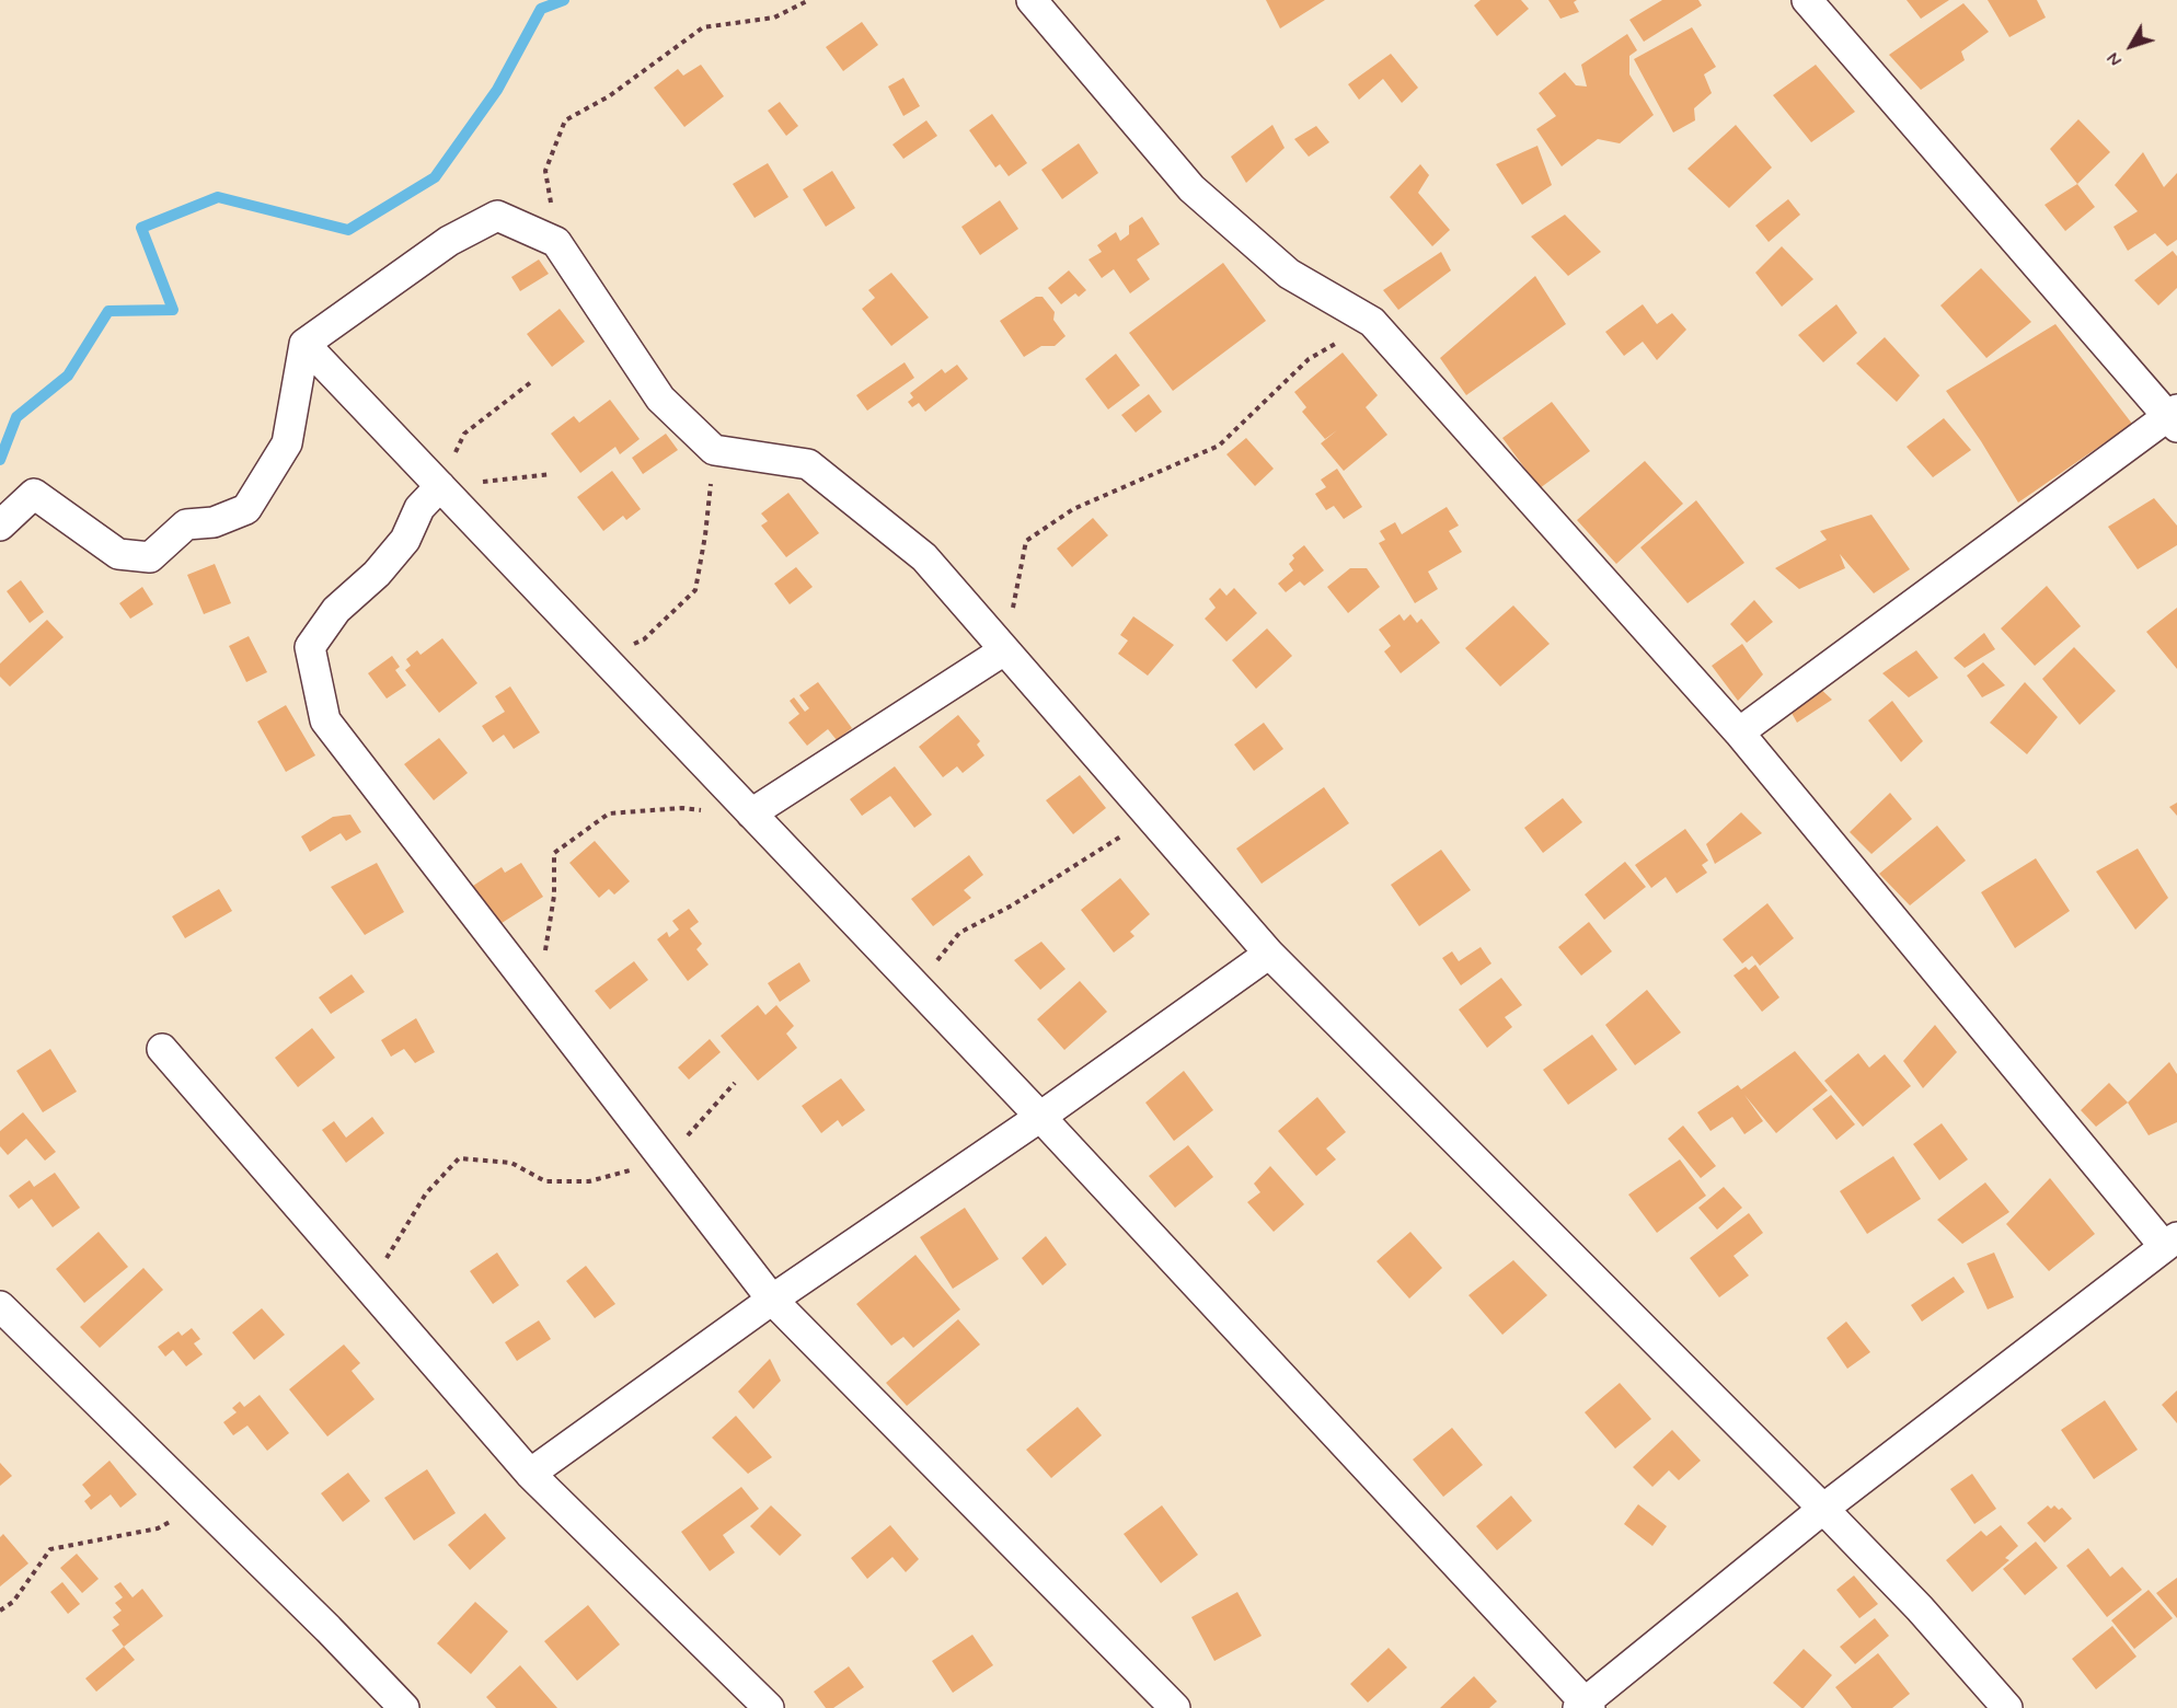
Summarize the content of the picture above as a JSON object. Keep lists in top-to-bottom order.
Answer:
{
  "north": "bottom left"
}
